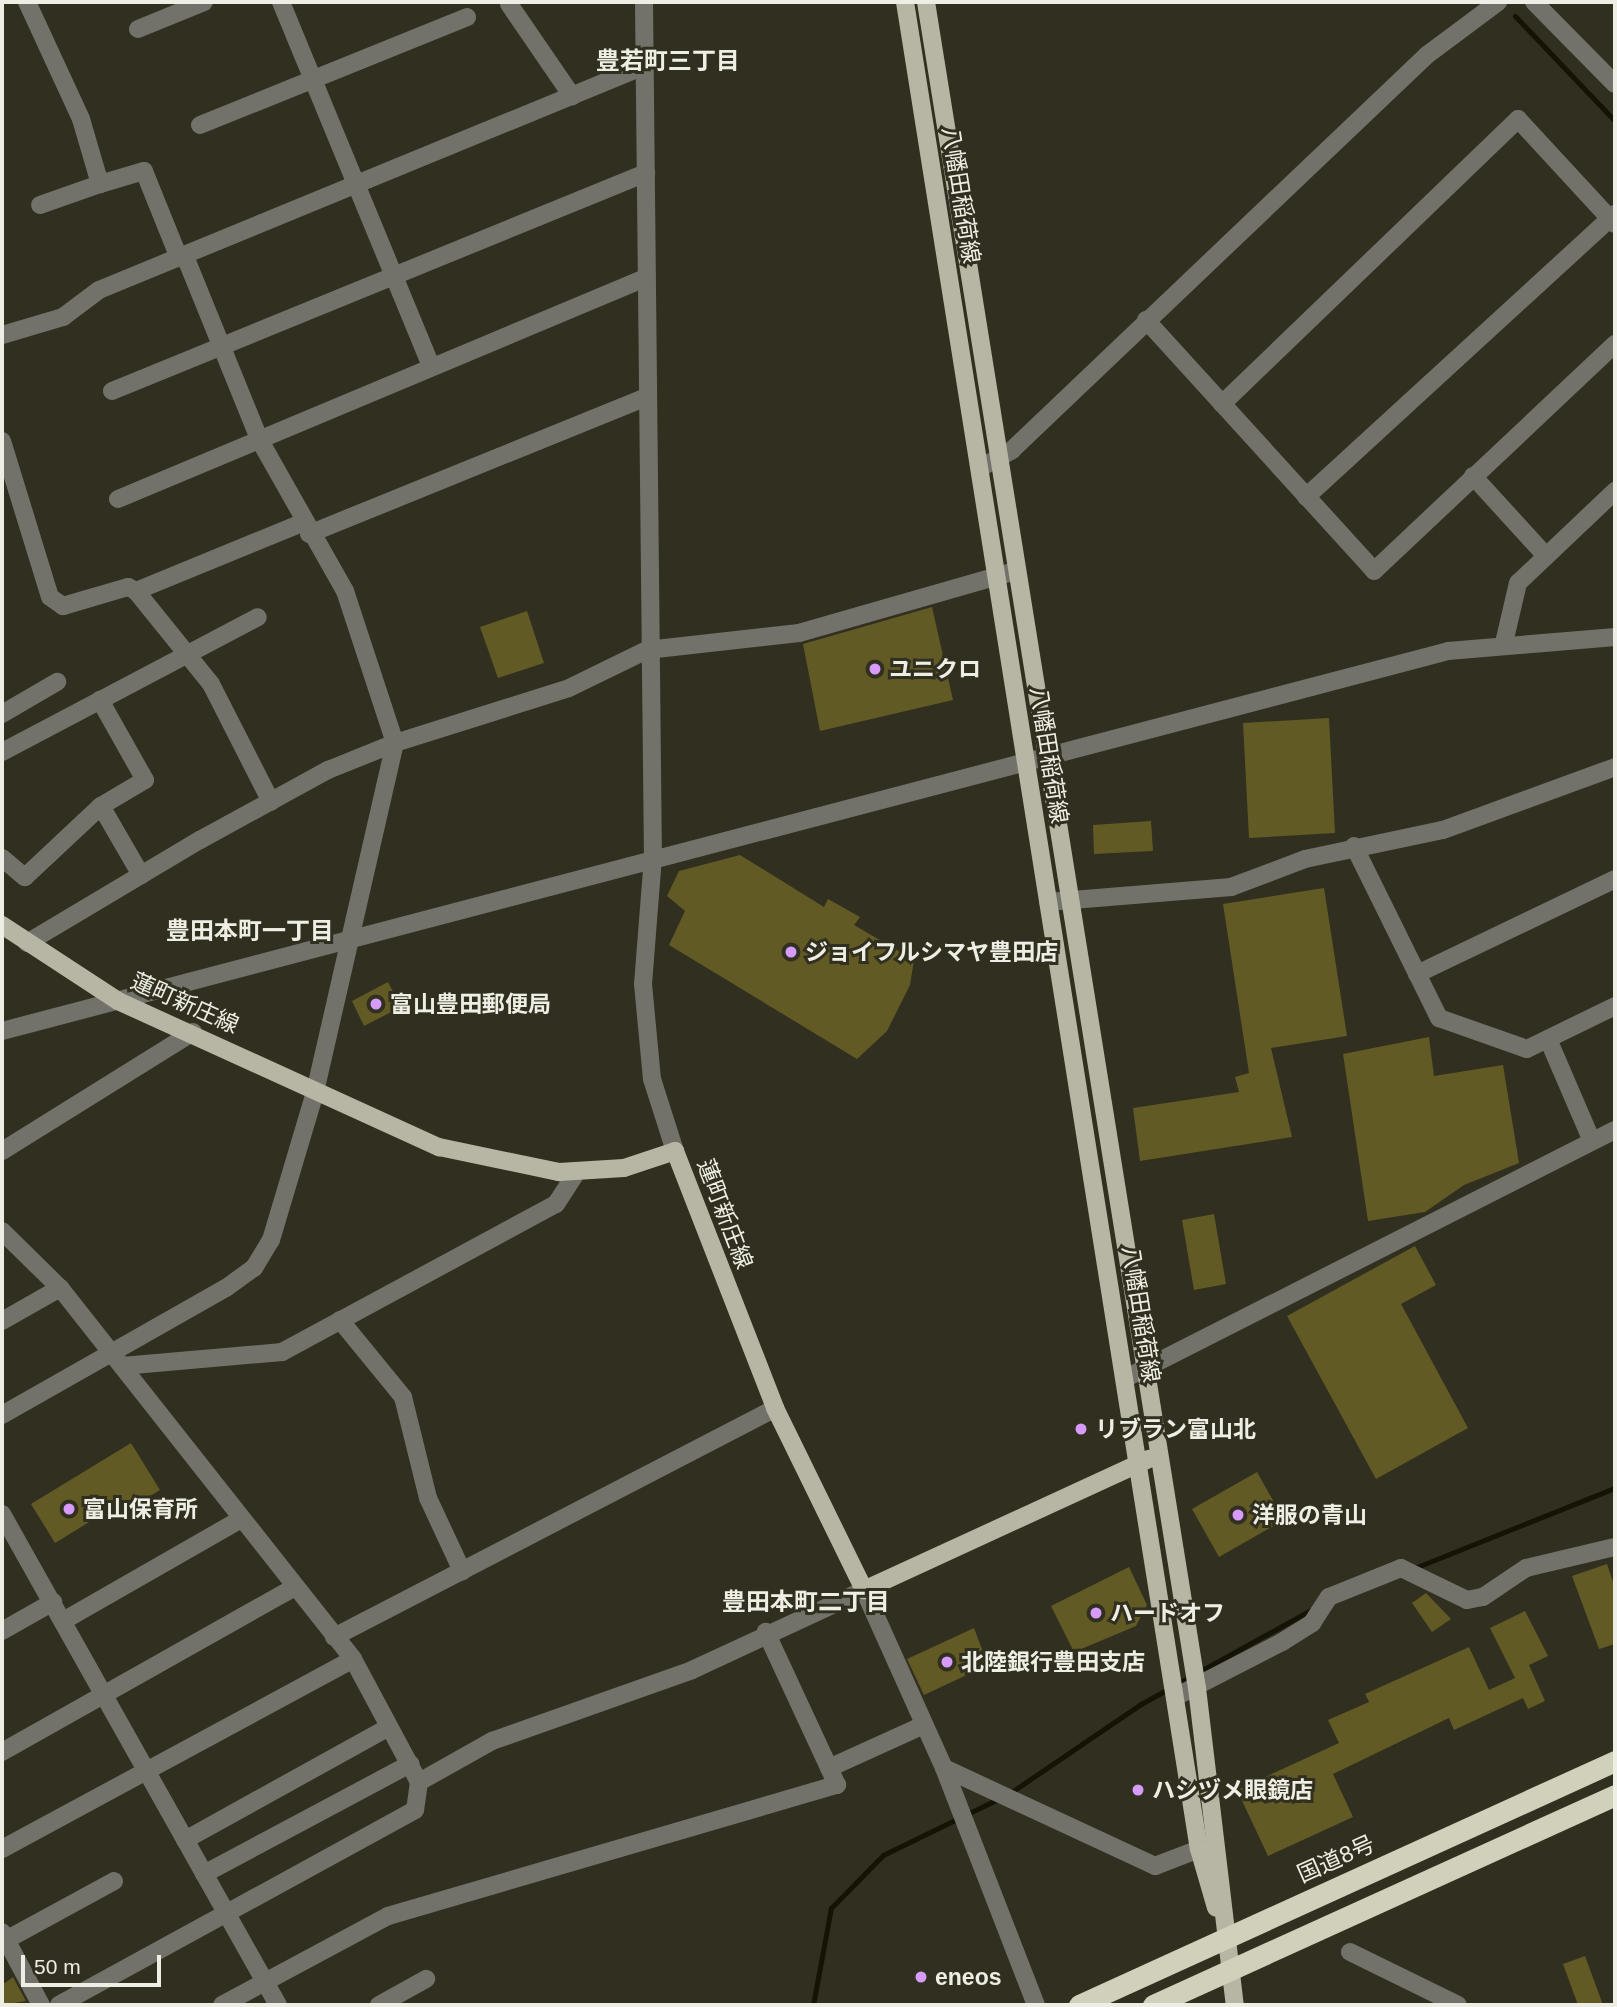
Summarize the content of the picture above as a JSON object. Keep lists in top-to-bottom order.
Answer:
{
  "streets": {
    "highway": ["国道8号"],
    "main road": ["八幡田稲荷線", "蓮町新庄線"]
  },
  "crossings": [
    ["八幡田稲荷線", "国道8号"]
  ],
  "districts": ["豊若町三丁目", "豊田本町一丁目", "豊田本町二丁目"],
  "places": [
    "ユニクロ",
    "ジョイフルシマヤ豊田店",
    "富山豊田郵便局",
    "リブラン富山北",
    "富山保育所",
    "洋服の青山",
    "ハードオフ",
    "北陸銀行豊田支店",
    "ハシヅメ眼鏡店",
    "eneos"
  ],
  "scale_bar": "50 m"
}
